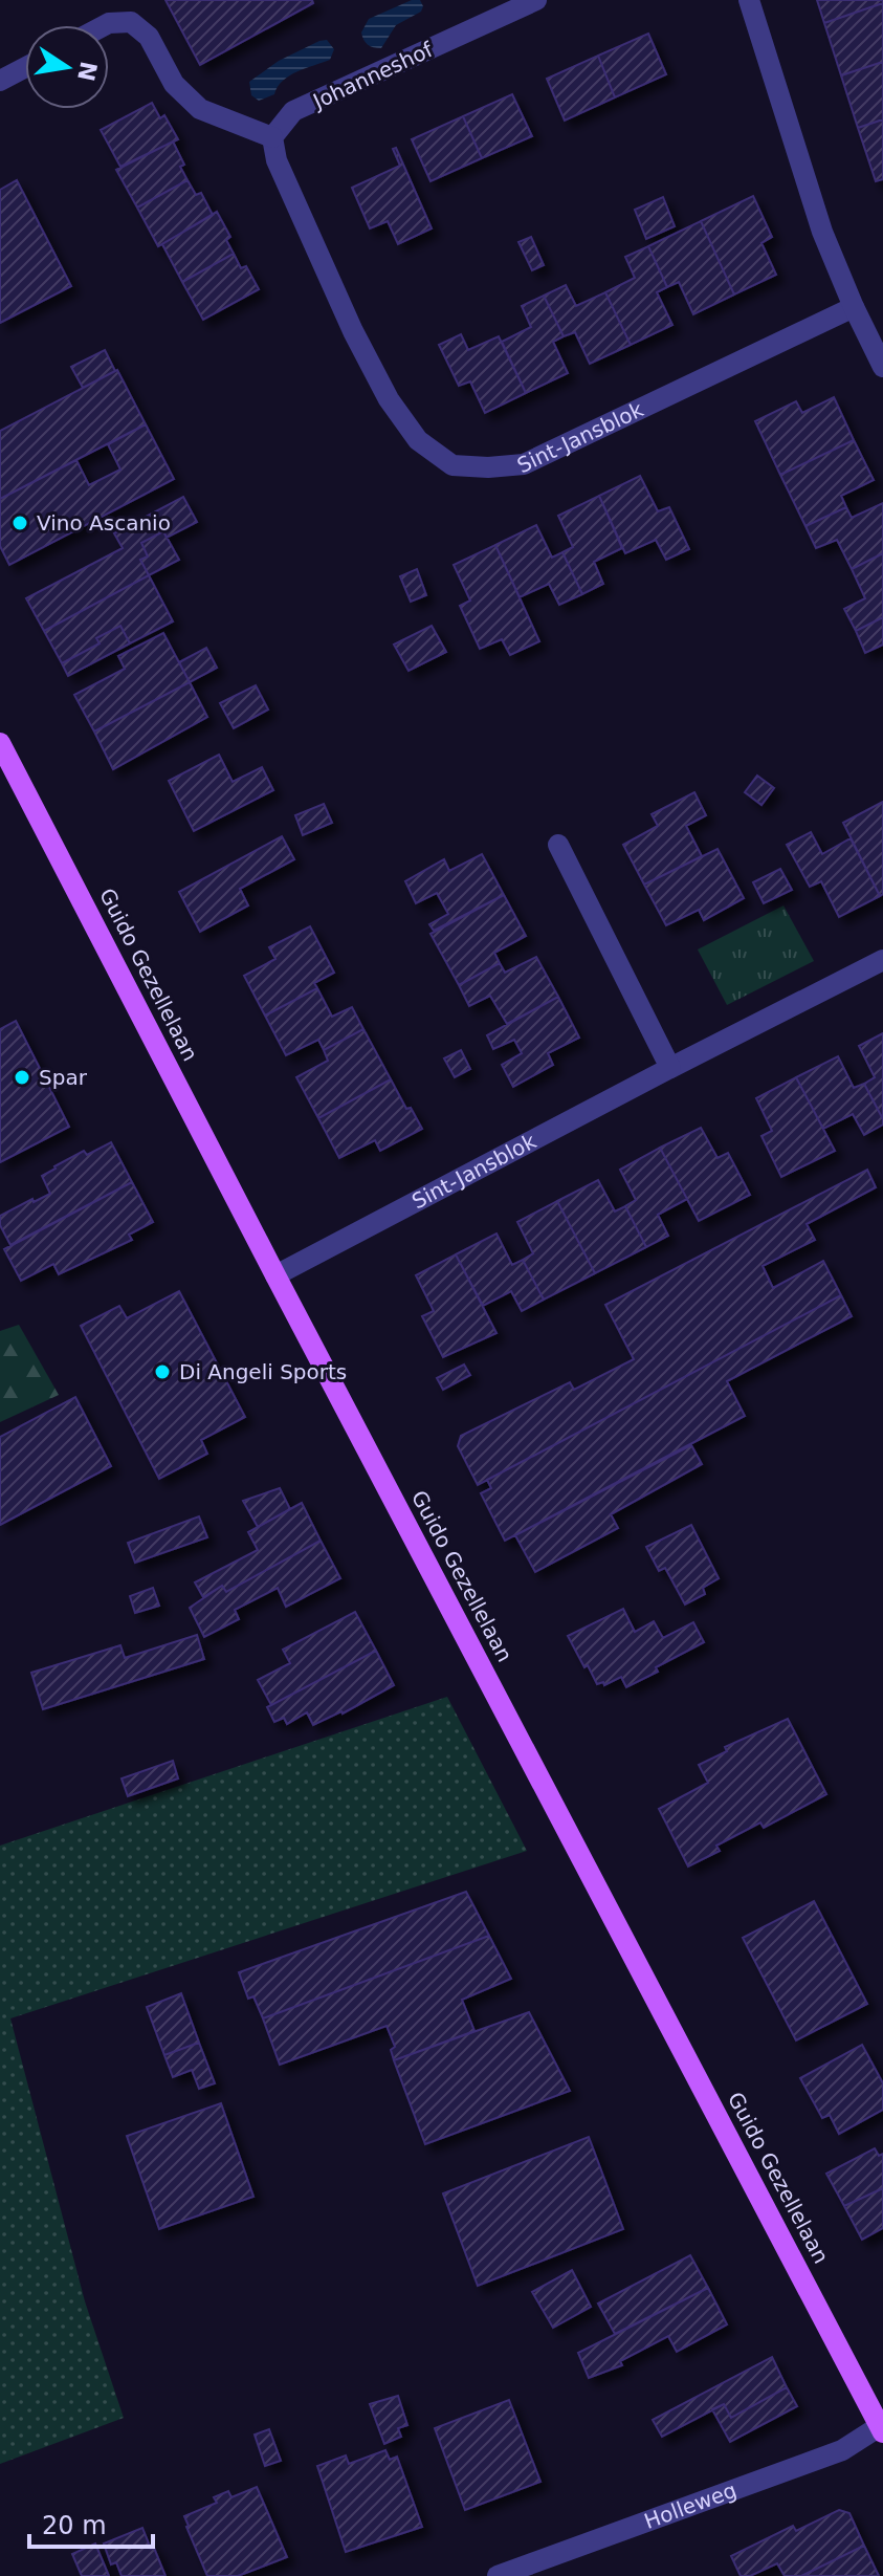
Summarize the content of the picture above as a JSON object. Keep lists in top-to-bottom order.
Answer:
{
  "streets": {
    "main road": ["Guido Gezellelaan"],
    "street": ["Johanneshof", "Sint-Jansblok", "Holleweg"]
  },
  "crossings": [
    ["Johanneshof", "Sint-Jansblok"],
    ["Sint-Jansblok", "Guido Gezellelaan"],
    ["Guido Gezellelaan", "Holleweg"]
  ],
  "places": ["Vino Ascanio", "Spar", "Di Angeli Sports"],
  "scale_bar": "20 m",
  "north": "right"
}
